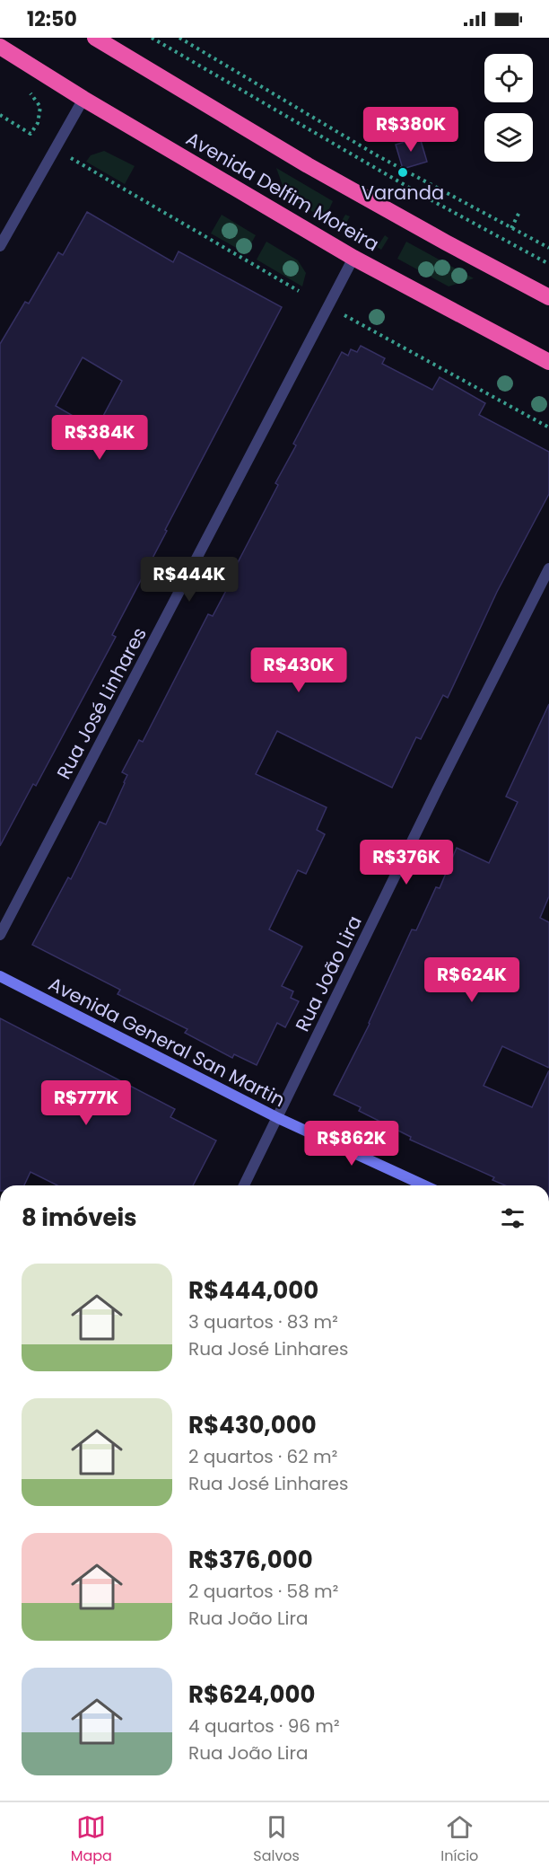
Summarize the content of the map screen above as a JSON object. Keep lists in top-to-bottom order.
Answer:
{
  "streets": {
    "highway": ["Avenida Delfim Moreira"],
    "main road": ["Avenida General San Martin"],
    "street": ["Rua José Linhares", "Rua João Lira"]
  },
  "crossings": [
    ["Avenida Delfim Moreira", "Rua José Linhares"],
    ["Rua João Lira", "Avenida General San Martin"]
  ],
  "places": ["Varanda"],
  "page": {
    "status": "12:50",
    "price": [
      "R$380K",
      "R$384K",
      "R$444K",
      "R$430K",
      "R$376K",
      "R$624K",
      "R$777K",
      "R$862K"
    ],
    "heading": "8 imóveis",
    "list": [
      {
        "name": "R$444,000",
        "note": "3 quartos · 83 m² · Rua José Linhares"
      },
      {
        "name": "R$430,000",
        "note": "2 quartos · 62 m² · Rua José Linhares"
      },
      {
        "name": "R$376,000",
        "note": "2 quartos · 58 m² · Rua João Lira"
      },
      {
        "name": "R$624,000",
        "note": "4 quartos · 96 m² · Rua João Lira"
      }
    ],
    "tabs": ["Mapa", "Salvos", "Início"]
  }
}
